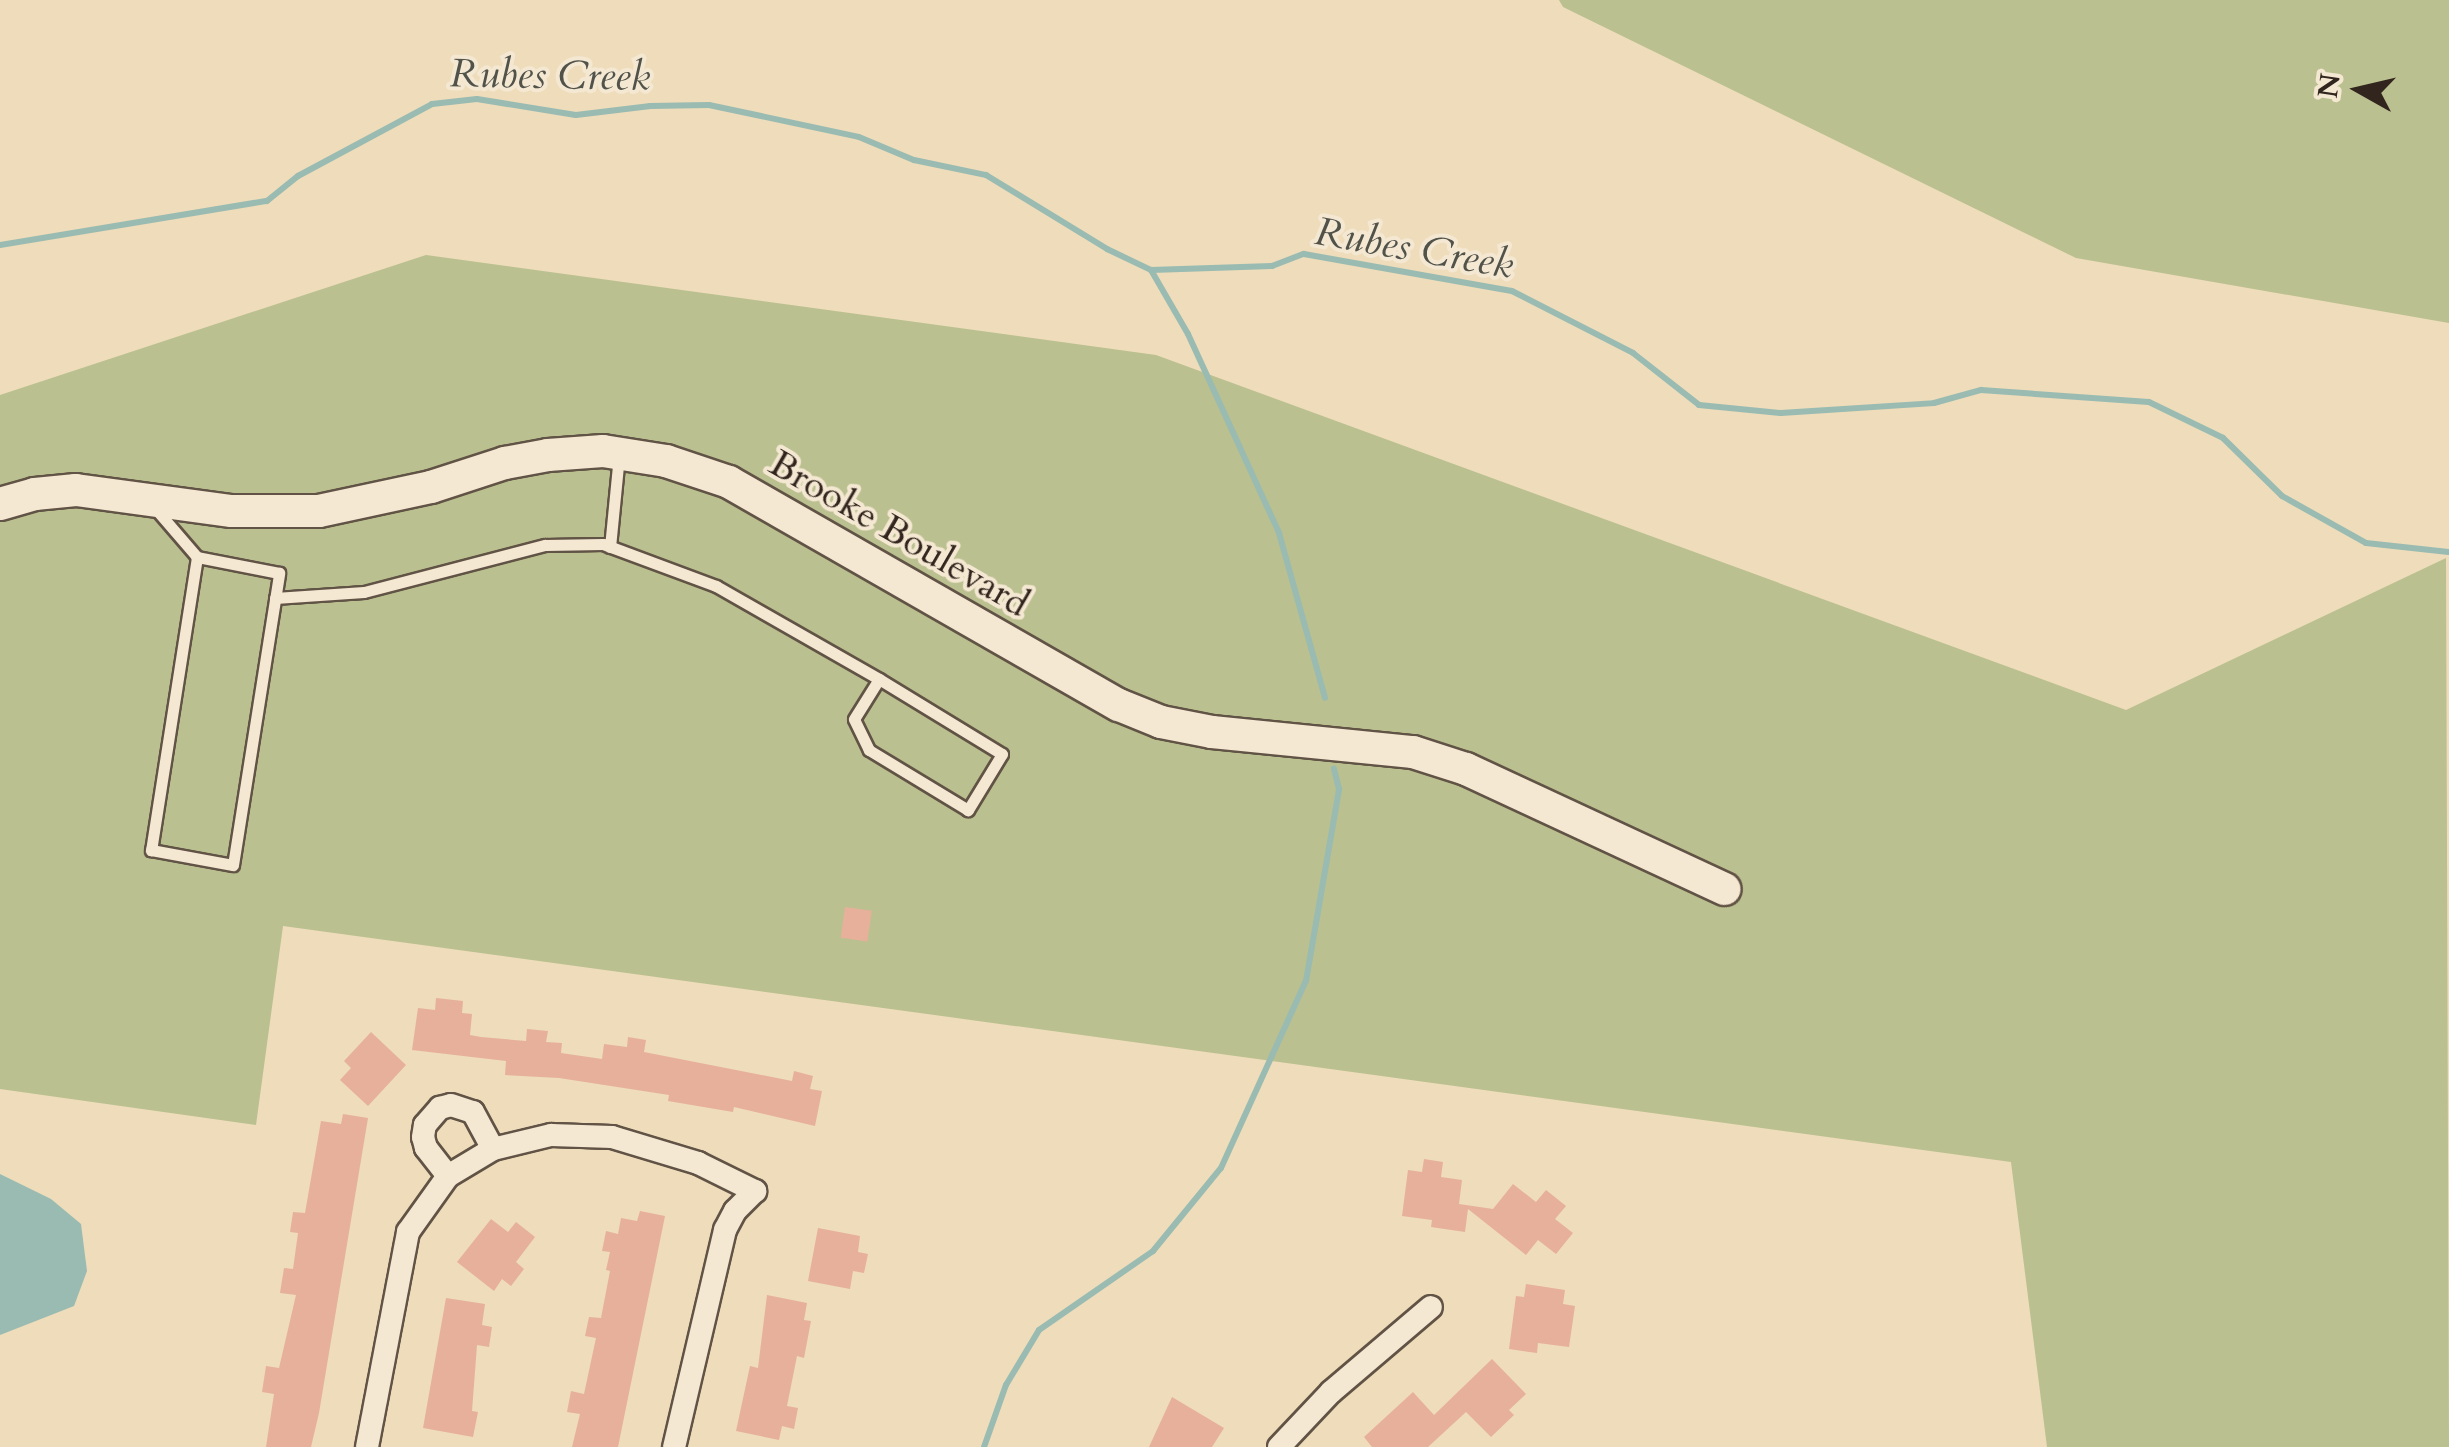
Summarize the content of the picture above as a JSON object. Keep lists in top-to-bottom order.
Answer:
{
  "streets": {
    "street": ["Brooke Boulevard"]
  },
  "water": ["Rubes Creek"],
  "north": "left"
}
